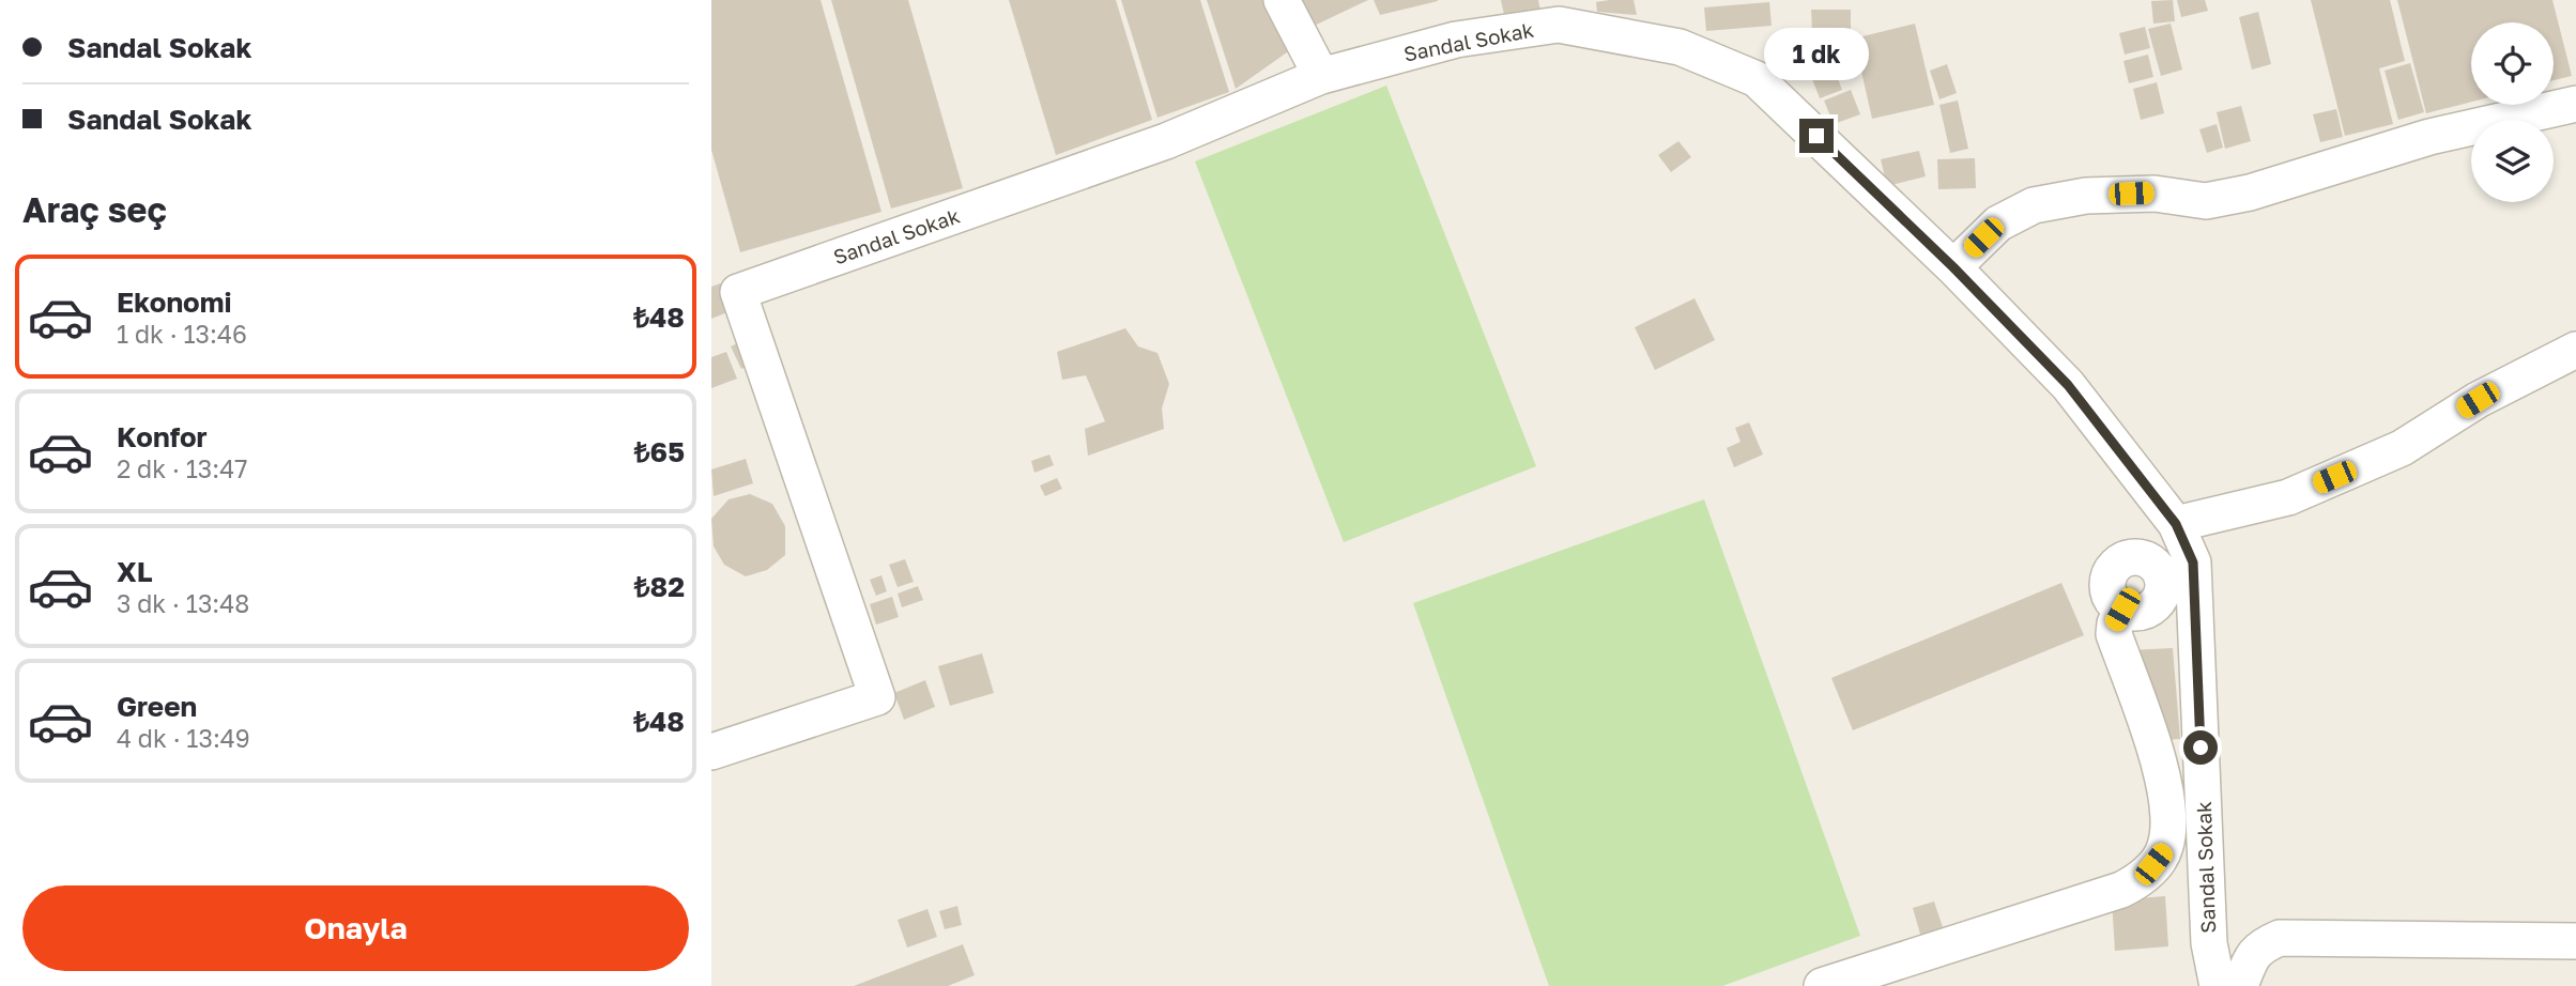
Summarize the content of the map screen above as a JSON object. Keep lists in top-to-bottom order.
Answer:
{
  "streets": {
    "street": ["Sandal Sokak"]
  },
  "page": {
    "banner": ["Sandal Sokak", "Sandal Sokak"],
    "bubble": "1 dk",
    "heading": "Araç seç",
    "list": [
      {
        "name": "Ekonomi",
        "note": "1 dk · 13:46",
        "value": "₺48"
      },
      {
        "name": "Konfor",
        "note": "2 dk · 13:47",
        "value": "₺65"
      },
      {
        "name": "XL",
        "note": "3 dk · 13:48",
        "value": "₺82"
      },
      {
        "name": "Green",
        "note": "4 dk · 13:49",
        "value": "₺48"
      }
    ],
    "buttons": "Onayla"
  }
}
